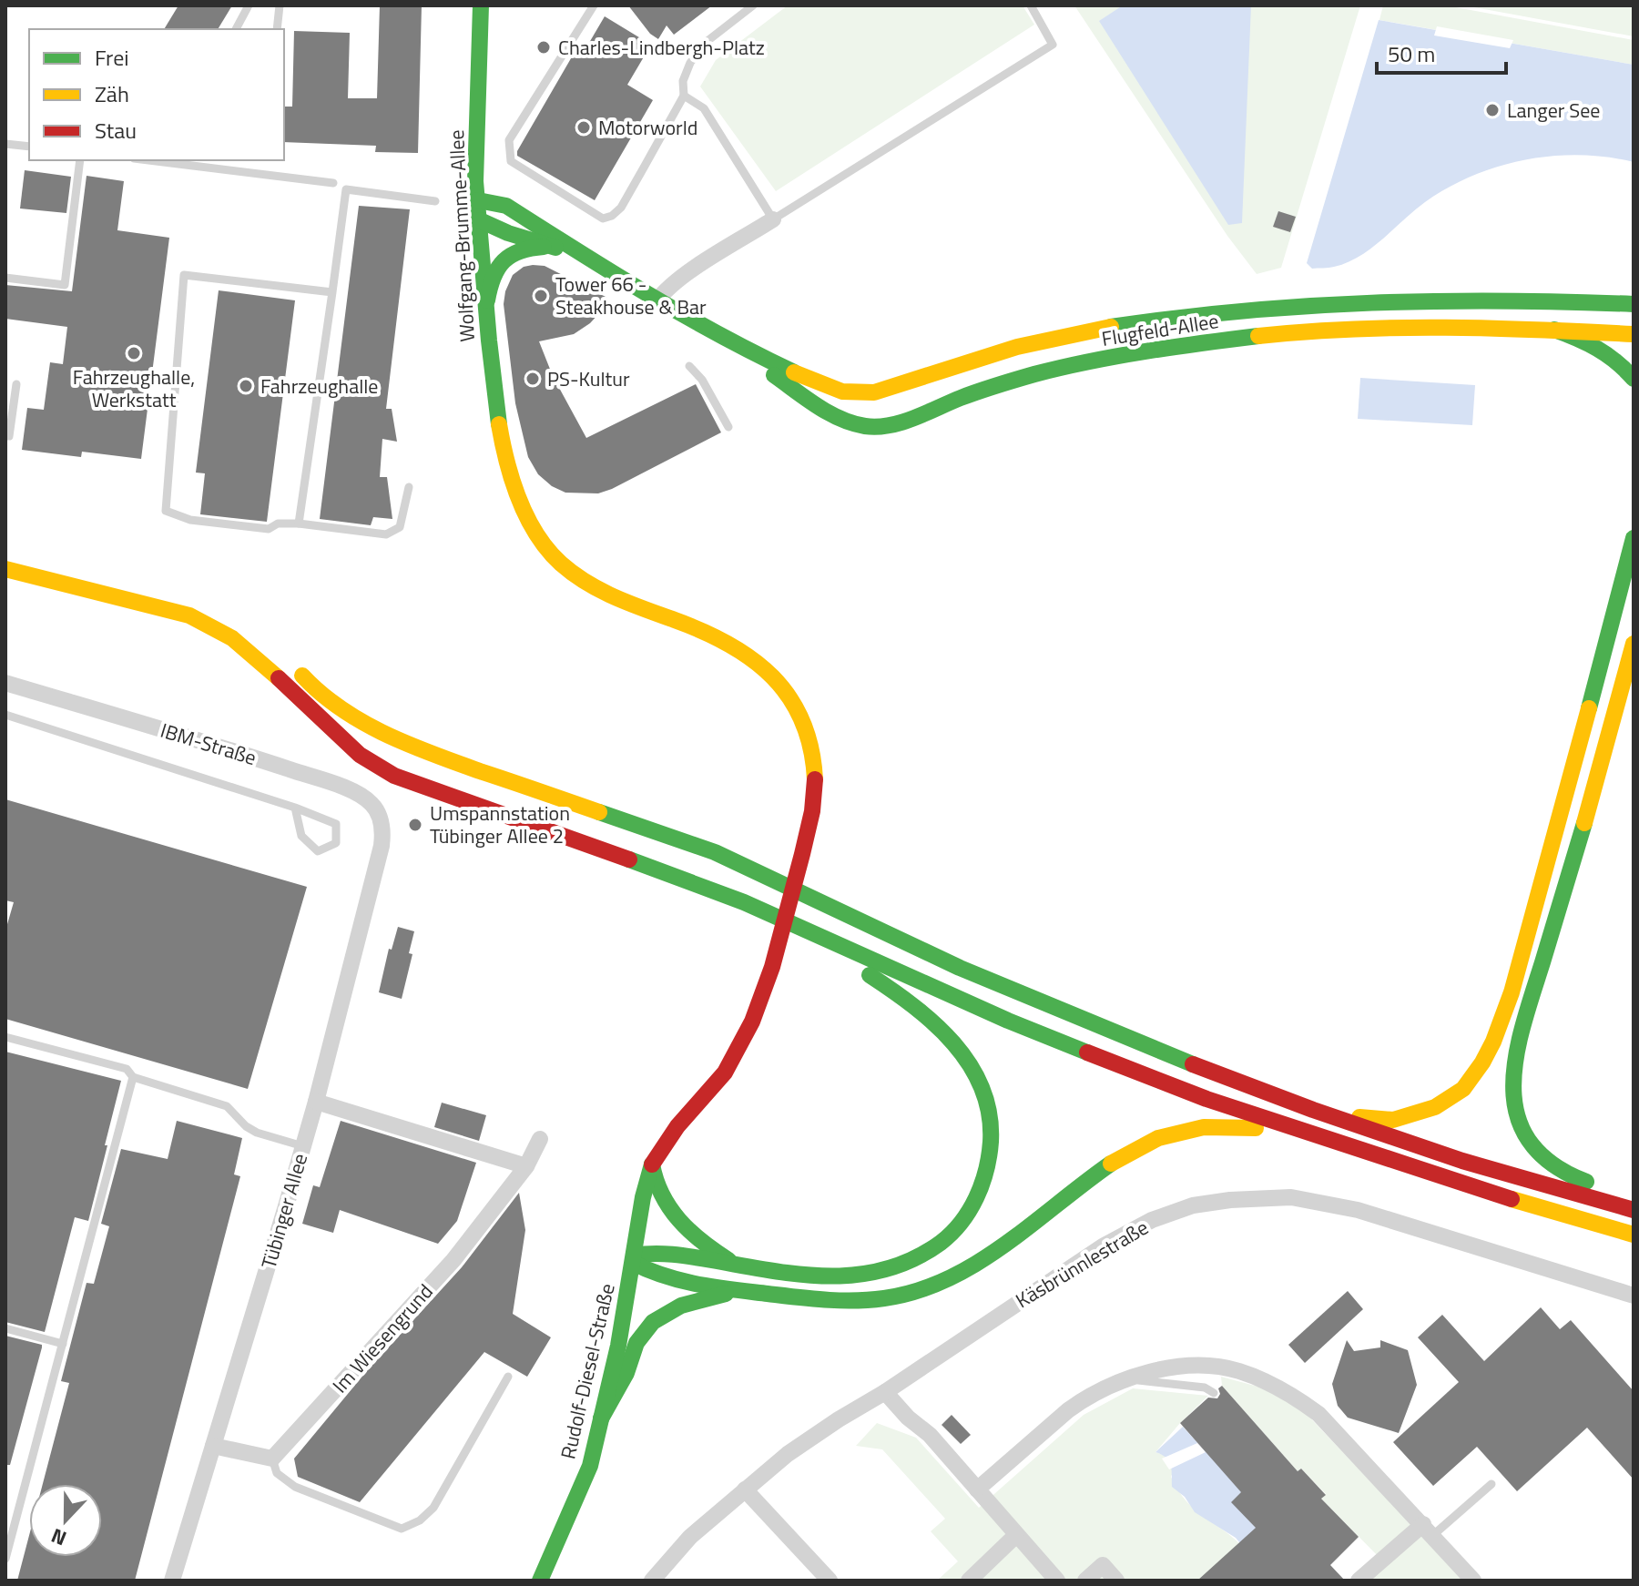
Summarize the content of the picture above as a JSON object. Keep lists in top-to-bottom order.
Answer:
{
  "streets": {
    "main road": ["Wolfgang-Brumme-Allee", "Flugfeld-Allee", "Rudolf-Diesel-Straße"],
    "street": [
      "IBM-Straße",
      "Tübinger Allee",
      "Käsbrünnlestraße",
      "Im Wiesengrund"
    ]
  },
  "crossings": [
    ["Wolfgang-Brumme-Allee", "Flugfeld-Allee"],
    ["Wolfgang-Brumme-Allee", "Rudolf-Diesel-Straße"],
    ["IBM-Straße", "Tübinger Allee"]
  ],
  "places": [
    "Charles-Lindbergh-Platz",
    "Langer See",
    "Motorworld",
    "Tower 66 - Steakhouse & Bar",
    "Fahrzeughalle, Werkstatt",
    "PS-Kultur",
    "Fahrzeughalle",
    "Umspannstation Tübinger Allee 2"
  ],
  "legend": ["Frei", "Zäh", "Stau"],
  "scale_bar": "50 m",
  "north": "bottom"
}
